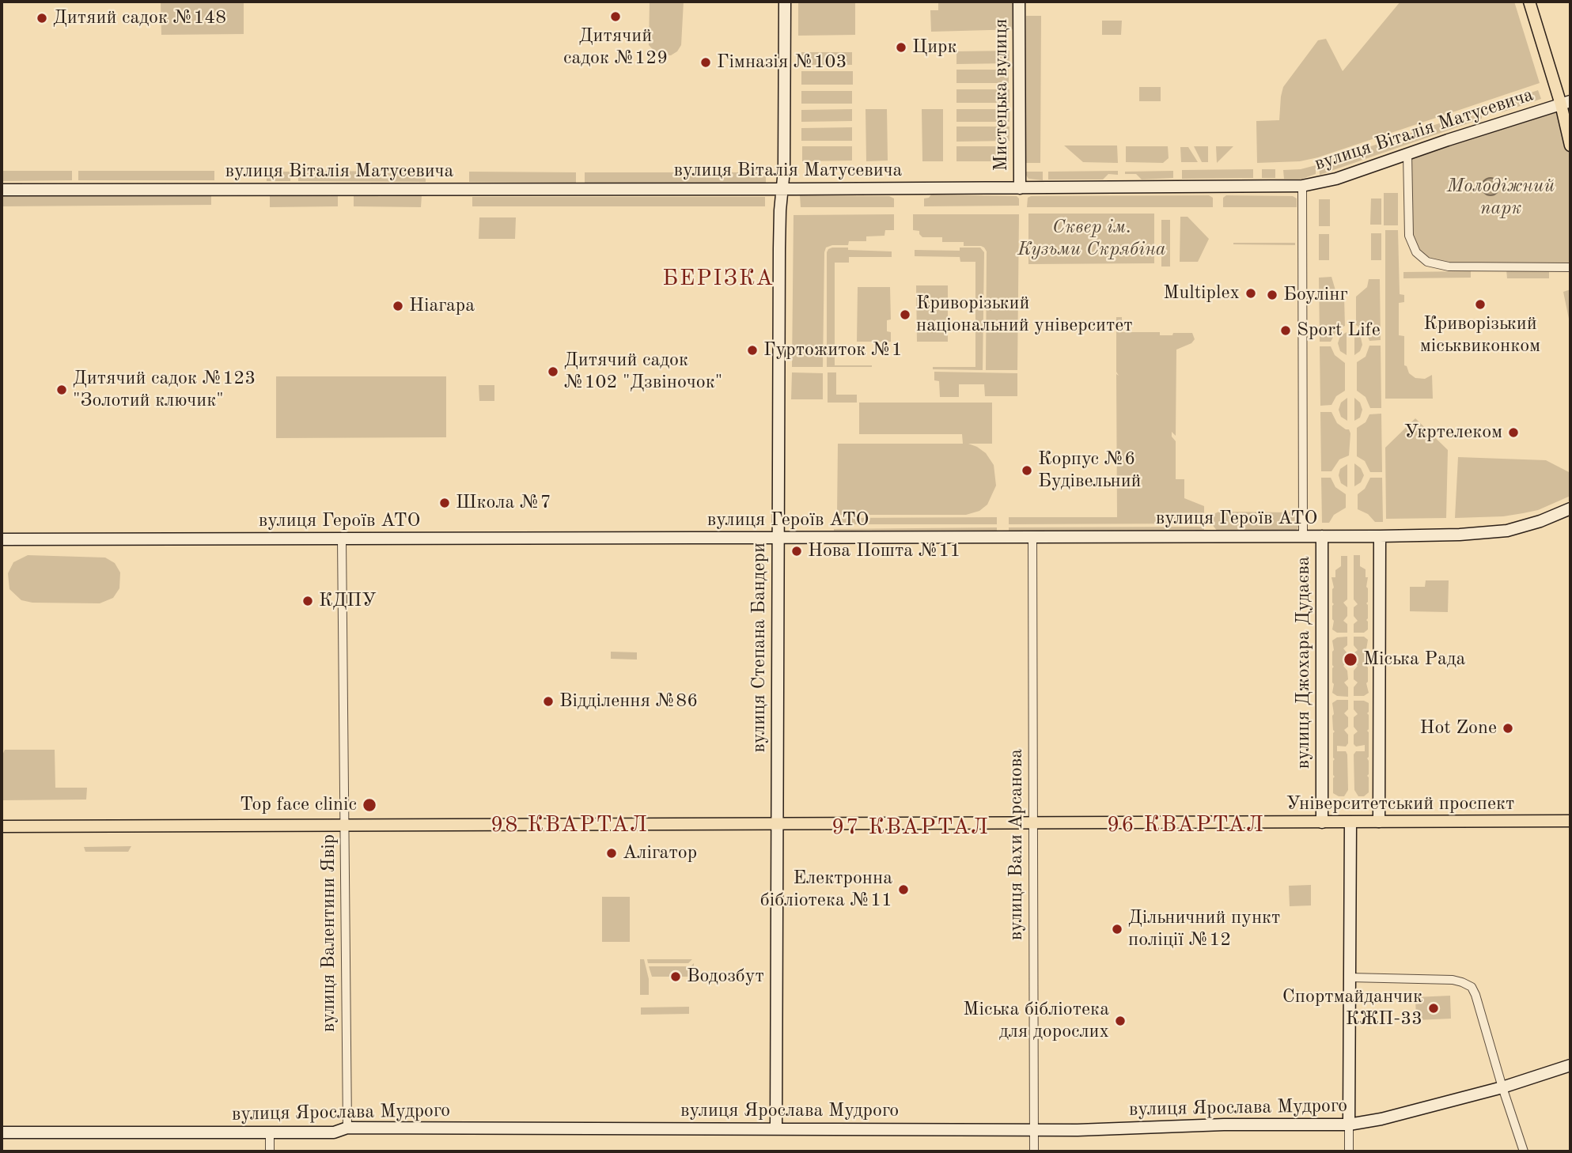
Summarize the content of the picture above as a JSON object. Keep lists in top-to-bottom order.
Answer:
{
  "streets": {
    "main road": ["Університетський проспект"],
    "street": [
      "Мистецька вулиця",
      "вулиця Віталія Матусевича",
      "вулиця Героїв АТО",
      "вулиця Степана Бандери",
      "вулиця Джохара Дудаєва",
      "вулиця Вахи Арсанова",
      "вулиця Валентини Явір",
      "вулиця Ярослава Мудрого"
    ]
  },
  "crossings": [
    ["Мистецька вулиця", "вулиця Віталія Матусевича"],
    ["вулиця Віталія Матусевича", "вулиця Степана Бандери"],
    ["вулиця Героїв АТО", "вулиця Степана Бандери"],
    ["вулиця Героїв АТО", "вулиця Джохара Дудаєва"],
    ["вулиця Героїв АТО", "вулиця Вахи Арсанова"],
    ["вулиця Героїв АТО", "вулиця Валентини Явір"],
    ["вулиця Степана Бандери", "Університетський проспект"],
    ["вулиця Степана Бандери", "вулиця Ярослава Мудрого"],
    ["вулиця Джохара Дудаєва", "Університетський проспект"],
    ["Університетський проспект", "вулиця Вахи Арсанова"],
    ["Університетський проспект", "вулиця Валентини Явір"],
    ["вулиця Вахи Арсанова", "вулиця Ярослава Мудрого"],
    ["вулиця Валентини Явір", "вулиця Ярослава Мудрого"]
  ],
  "districts": [
    "БЕРІЗКА",
    "98 КВАРТАЛ",
    "96 КВАРТАЛ",
    "97 КВАРТАЛ"
  ],
  "parks": ["Молодіжний парк", "Сквер ім. Кузьми Скрябіна"],
  "places": [
    "Дитячий садок №129",
    "Дитяий садок №148",
    "Цирк",
    "Гімназія №103",
    "Multiplex",
    "Боулінг",
    "Криворізький міськвиконком",
    "Ніагара",
    "Криворізький національний університет",
    "Sport Life",
    "Гуртожиток №1",
    "Дитячий садок №102 \"Дзвіночок\"",
    "Дитячий садок №123 \"Золотий ключик\"",
    "Укртелеком",
    "Корпус №6 Будівельний",
    "Школа №7",
    "Нова Пошта №11",
    "КДПУ",
    "Міська Рада",
    "Відділення №86",
    "Hot Zone",
    "Top face clinic",
    "Алігатор",
    "Електронна бібліотека №11",
    "Дільничний пункт поліції №12",
    "Водозбут",
    "Спортмайданчик КЖП-33",
    "Міська бібліотека для дорослих"
  ]
}
